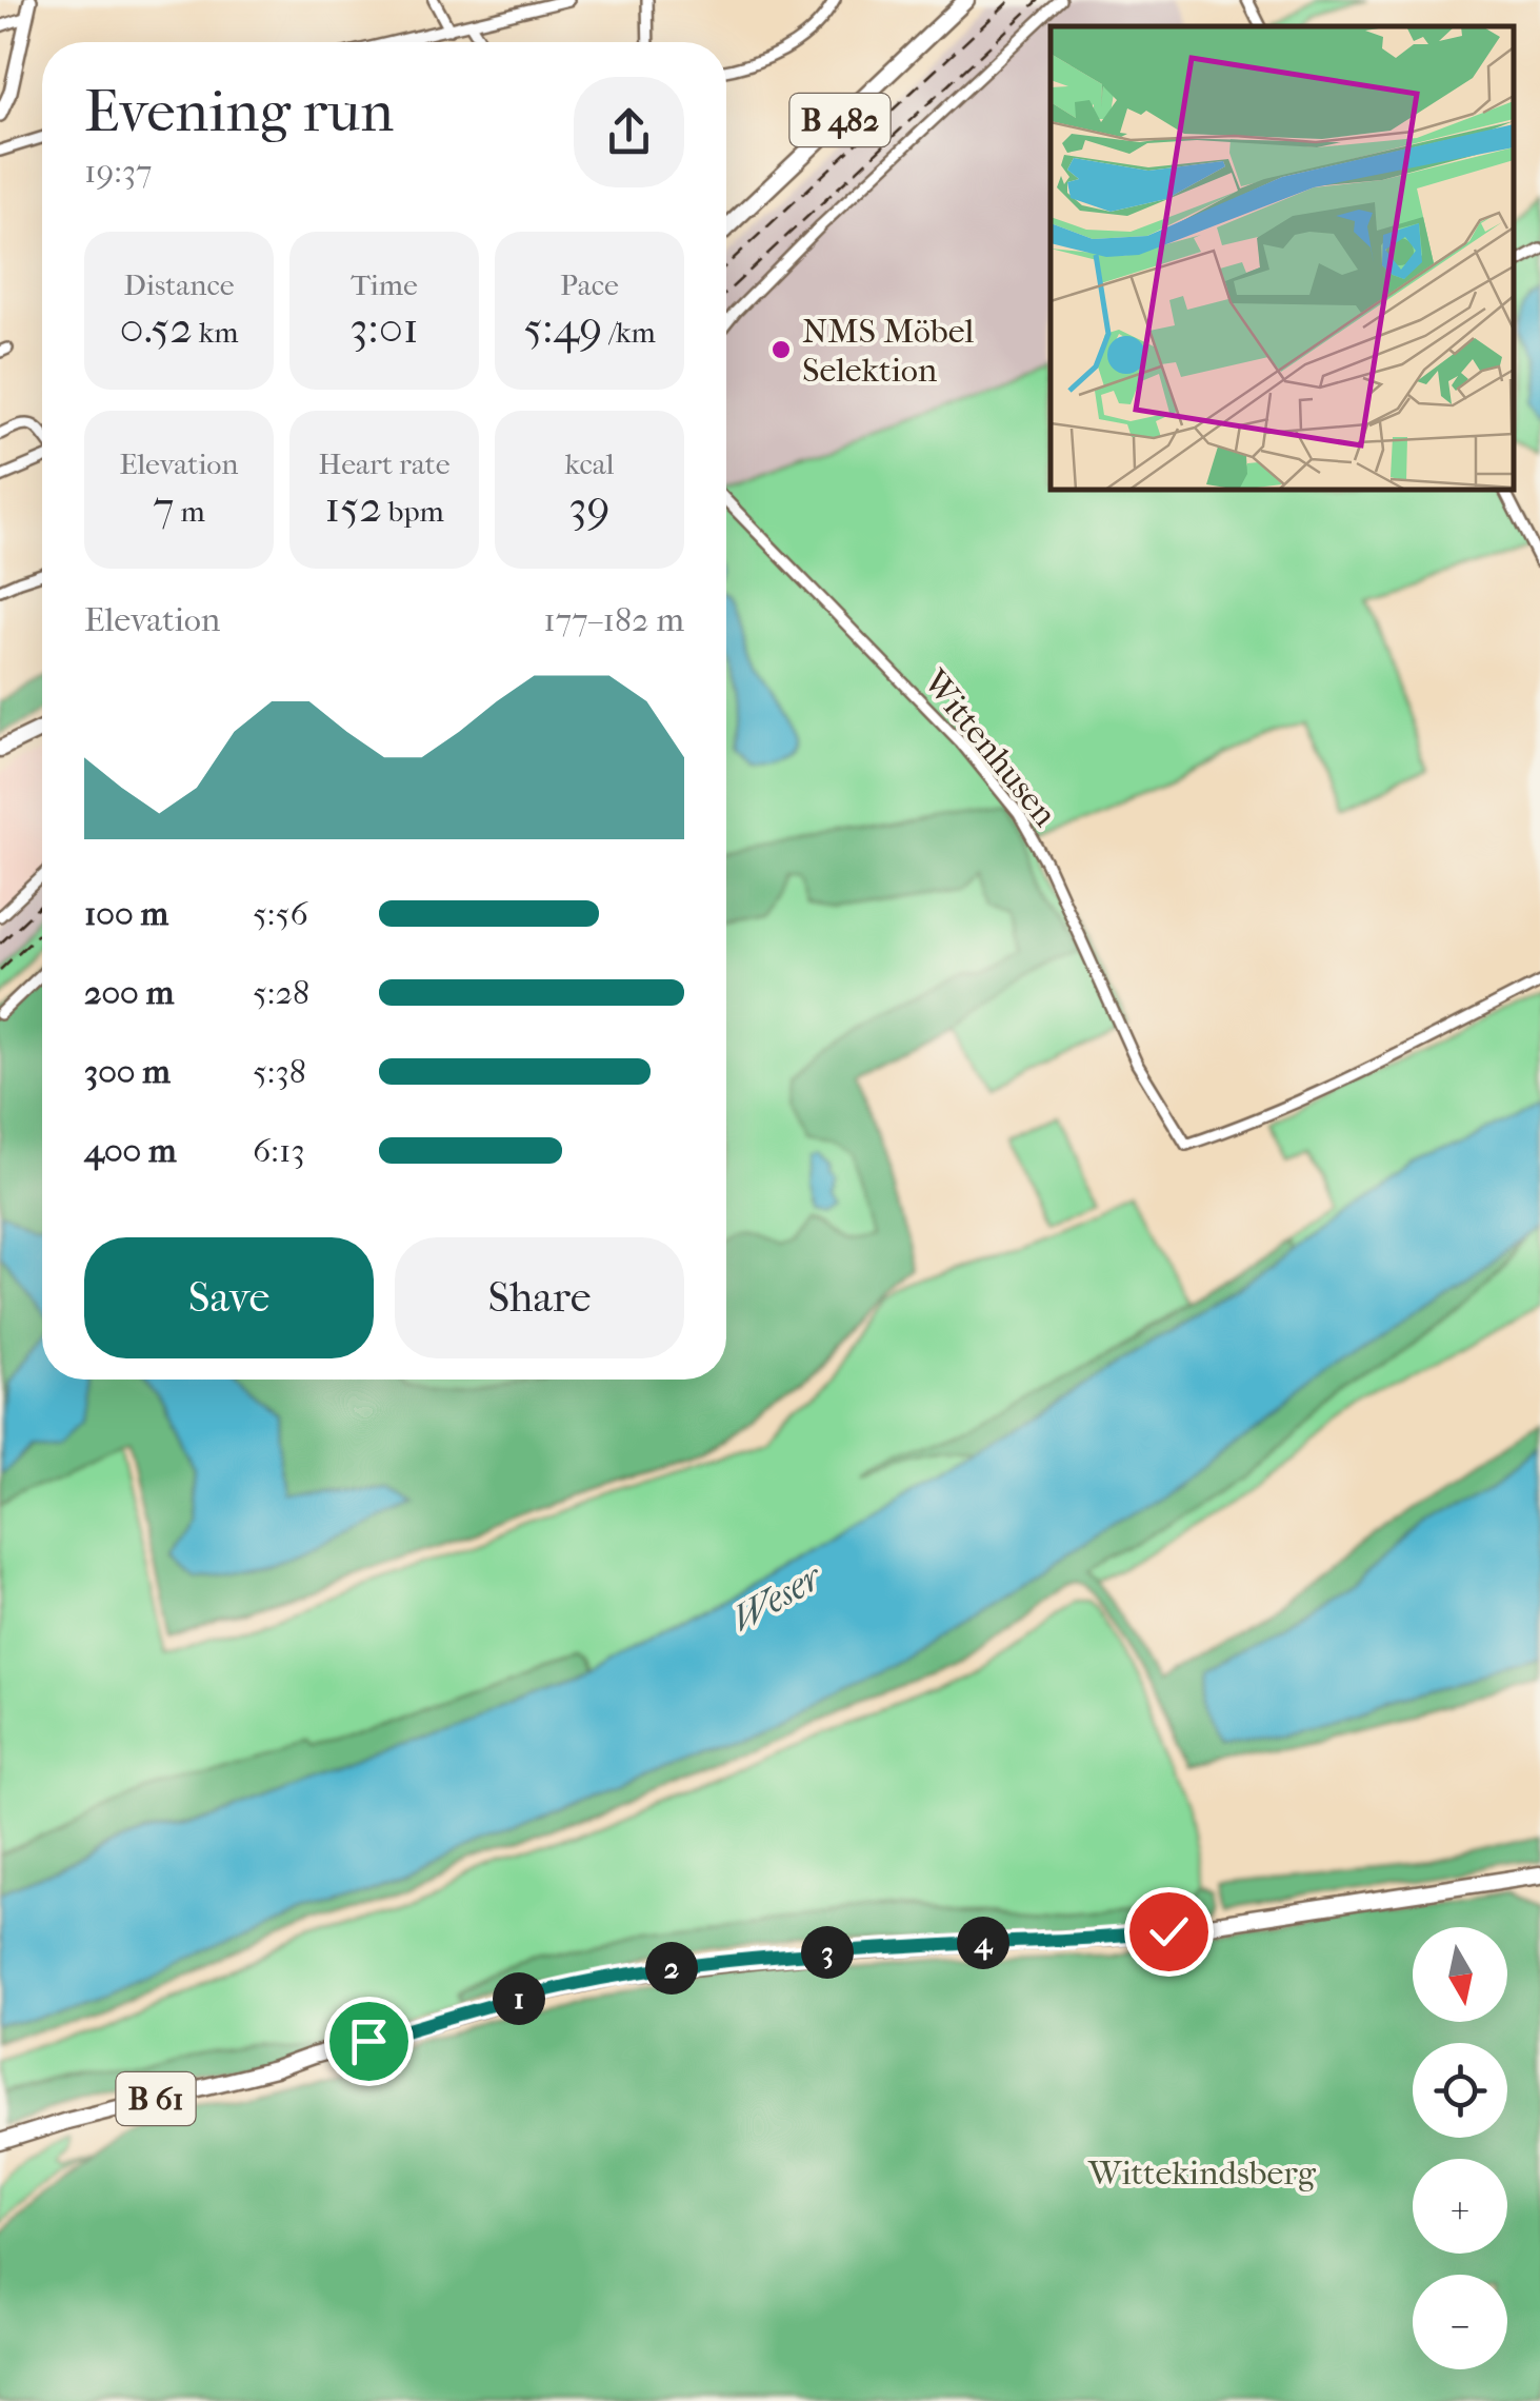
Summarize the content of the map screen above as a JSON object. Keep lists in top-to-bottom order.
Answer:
{
  "streets": {
    "main road": ["B 482", "B 61"],
    "street": ["Wittenhusen"]
  },
  "water": ["Weser"],
  "parks": ["Wittekindsberg"],
  "places": ["NMS Möbel Selektion"],
  "north": "bottom",
  "page": {
    "heading": ["Evening run", "19:37"],
    "stats": [
      ["Distance", "0.52 km"],
      ["Time", "3:01"],
      ["Pace", "5:49 /km"],
      ["Elevation", "7 m"],
      ["Heart rate", "152 bpm"],
      ["kcal", "39"]
    ],
    "chart": ["Elevation", "177–182 m"],
    "list": [
      {
        "name": "100 m",
        "note": "5:56"
      },
      {
        "name": "200 m",
        "note": "5:28"
      },
      {
        "name": "300 m",
        "note": "5:38"
      },
      {
        "name": "400 m",
        "note": "6:13"
      }
    ],
    "buttons": ["Save", "Share"],
    "pins": [
      "4",
      "3",
      "2",
      "1"
    ],
    "map_buttons": ["+", "−"]
  }
}
